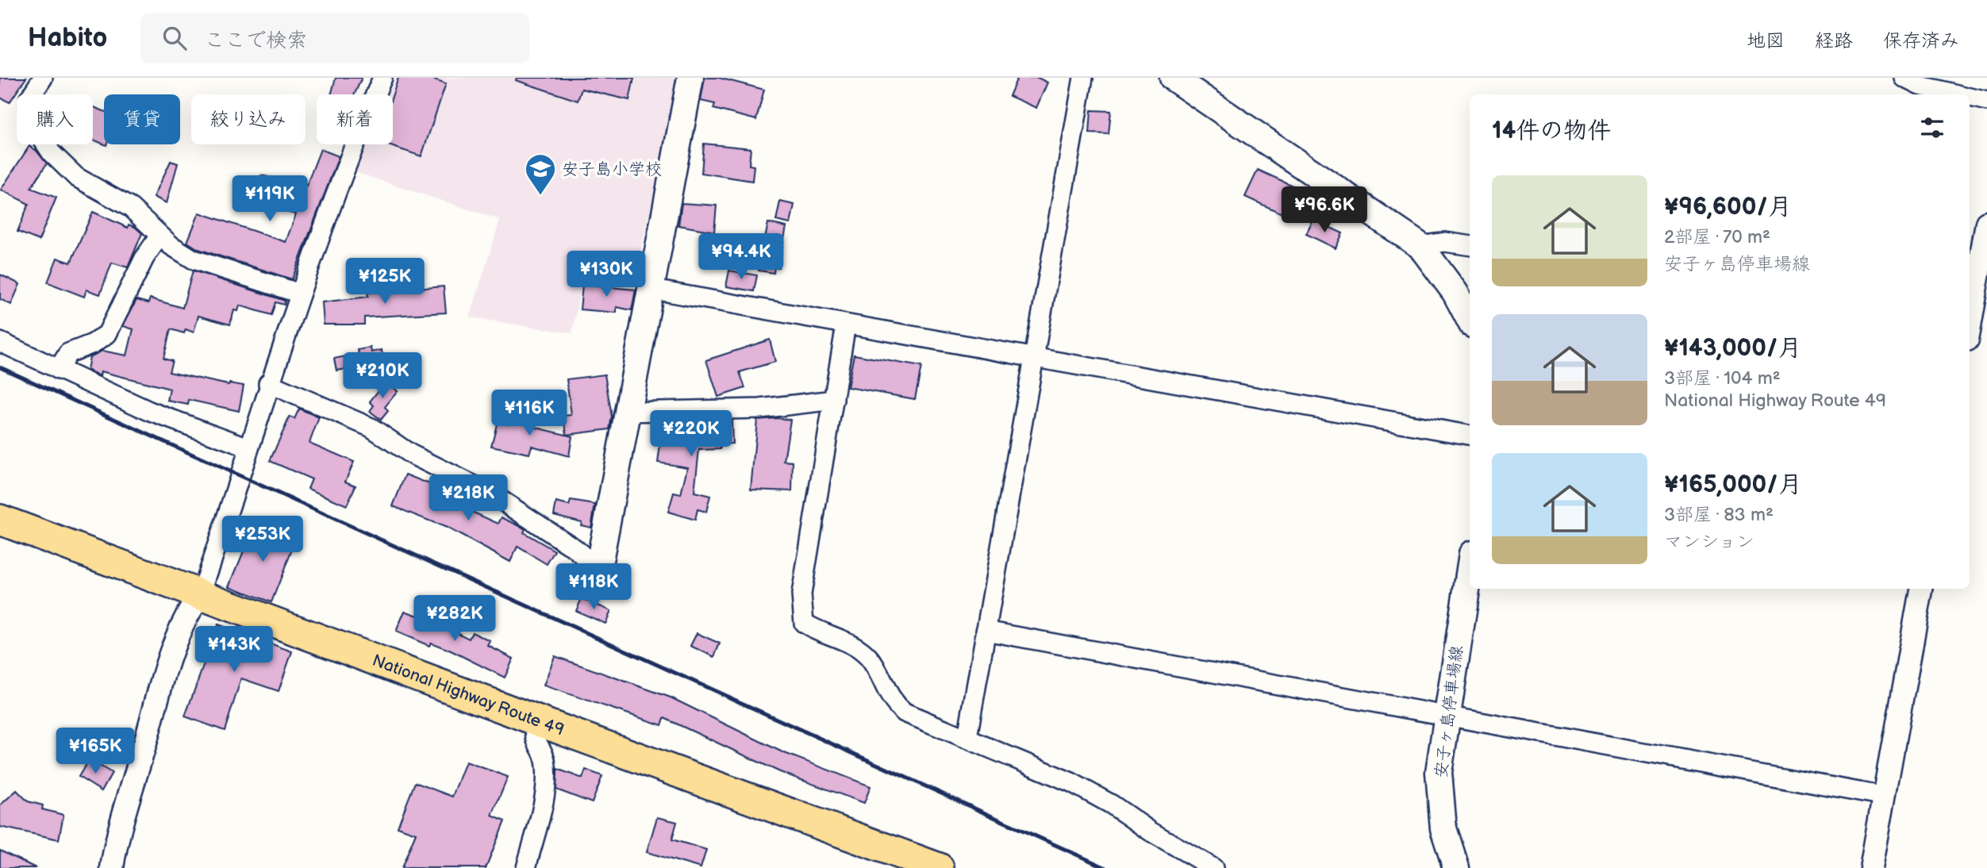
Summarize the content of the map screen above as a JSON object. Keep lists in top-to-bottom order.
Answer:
{
  "streets": {
    "highway": ["National Highway Route 49"],
    "main road": ["安子ヶ島停車場線"]
  },
  "places": {
    "school or university": ["安子島小学校"]
  },
  "page": {
    "header": "Habito",
    "search": "ここで検索",
    "nav": ["地図", "経路", "保存済み"],
    "chip": [
      "購入",
      "賃貸",
      "絞り込み",
      "新着"
    ],
    "heading": "14件の物件",
    "list": [
      {
        "name": "¥96,600/月",
        "note": "2部屋 · 70 m² · 安子ヶ島停車場線"
      },
      {
        "name": "¥143,000/月",
        "note": "3部屋 · 104 m² · National Highway Route 49"
      },
      {
        "name": "¥165,000/月",
        "note": "3部屋 · 83 m² · マンション"
      }
    ],
    "price": [
      "¥119K",
      "¥96.6K",
      "¥94.4K",
      "¥130K",
      "¥125K",
      "¥210K",
      "¥116K",
      "¥220K",
      "¥218K",
      "¥253K",
      "¥118K",
      "¥282K",
      "¥143K",
      "¥165K"
    ]
  }
}
